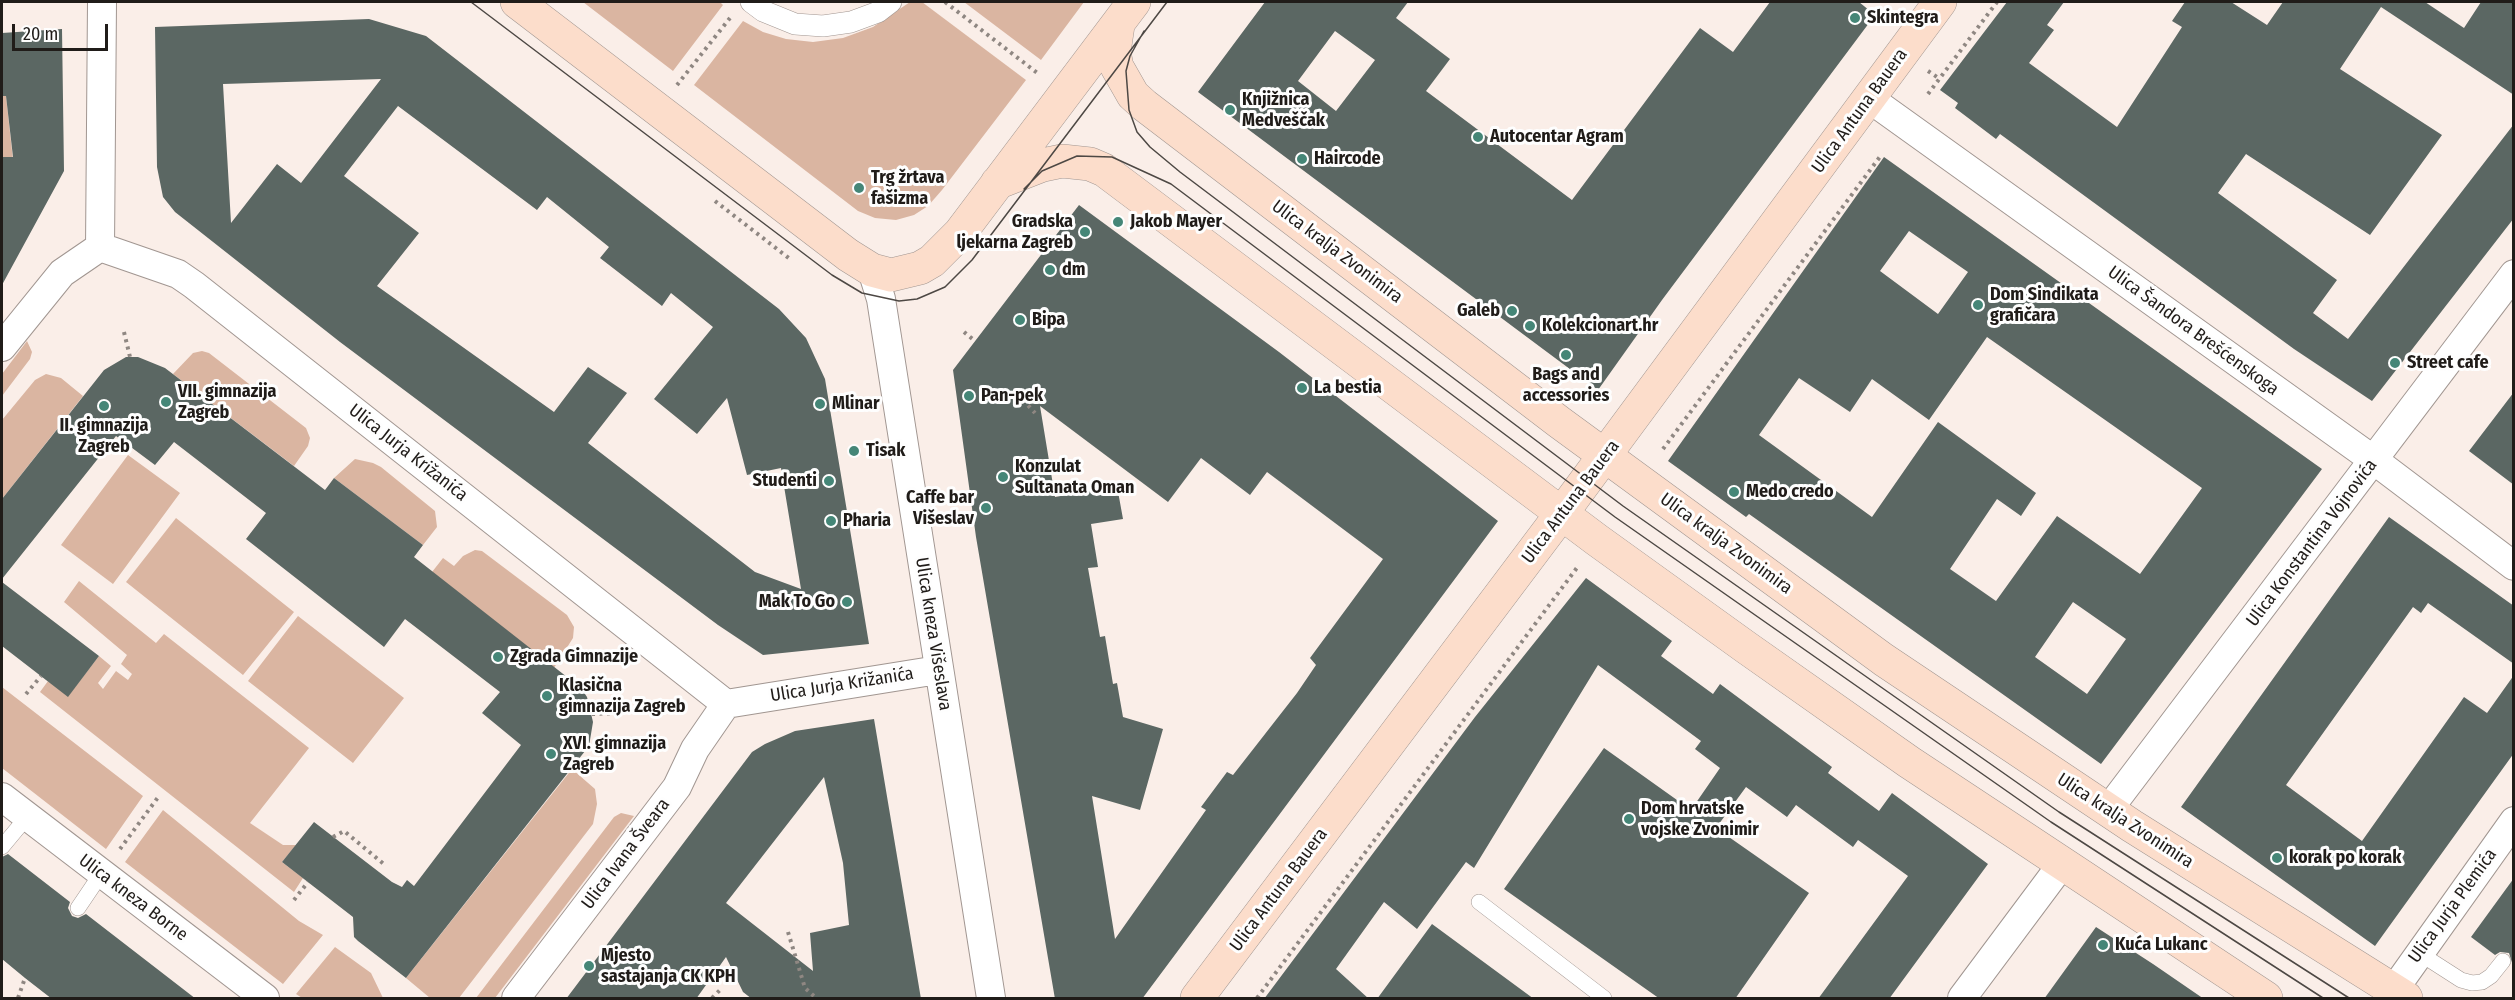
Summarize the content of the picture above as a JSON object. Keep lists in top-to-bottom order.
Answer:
{
  "streets": {
    "main road": ["Ulica Antuna Bauera", "Ulica kralja Zvonimira"],
    "street": [
      "Ulica Šandora Brešćenskoga",
      "Ulica Jurja Križanića",
      "Ulica Konstantina Vojnovića",
      "Ulica kneza Višeslava",
      "Ulica Ivana Šveara",
      "Ulica kneza Borne",
      "Ulica Jurja Plemića"
    ]
  },
  "crossings": [
    ["Ulica Antuna Bauera", "Ulica kralja Zvonimira"],
    ["Ulica Antuna Bauera", "Ulica Šandora Brešćenskoga"],
    ["Ulica kralja Zvonimira", "Ulica Konstantina Vojnovića"],
    ["Ulica kralja Zvonimira", "Ulica Jurja Plemića"],
    ["Ulica Šandora Brešćenskoga", "Ulica Konstantina Vojnovića"],
    ["Ulica Jurja Križanića", "Ulica kneza Višeslava"],
    ["Ulica Jurja Križanića", "Ulica Ivana Šveara"]
  ],
  "places": [
    "Skintegra",
    "Knjižnica Medveščak",
    "Autocentar Agram",
    "Haircode",
    "Trg žrtava fašizma",
    "Jakob Mayer",
    "Gradska ljekarna Zagreb",
    "dm",
    "Dom Sindikata grafičara",
    "Galeb",
    "Bipa",
    "Kolekcionart.hr",
    "Bags and accessories",
    "Street cafe",
    "La bestia",
    "Pan-pek",
    "VII. gimnazija Zagreb",
    "Mlinar",
    "II. gimnazija Zagreb",
    "Tisak",
    "Konzulat Sultanata Oman",
    "Studenti",
    "Medo credo",
    "Caffe bar Višeslav",
    "Pharia",
    "Mak To Go",
    "Zgrada Gimnazije",
    "Klasična gimnazija Zagreb",
    "XVI. gimnazija Zagreb",
    "Dom hrvatske vojske Zvonimir",
    "korak po korak",
    "Kuća Lukanc",
    "Mjesto sastajanja CK KPH"
  ],
  "scale_bar": "20 m"
}
